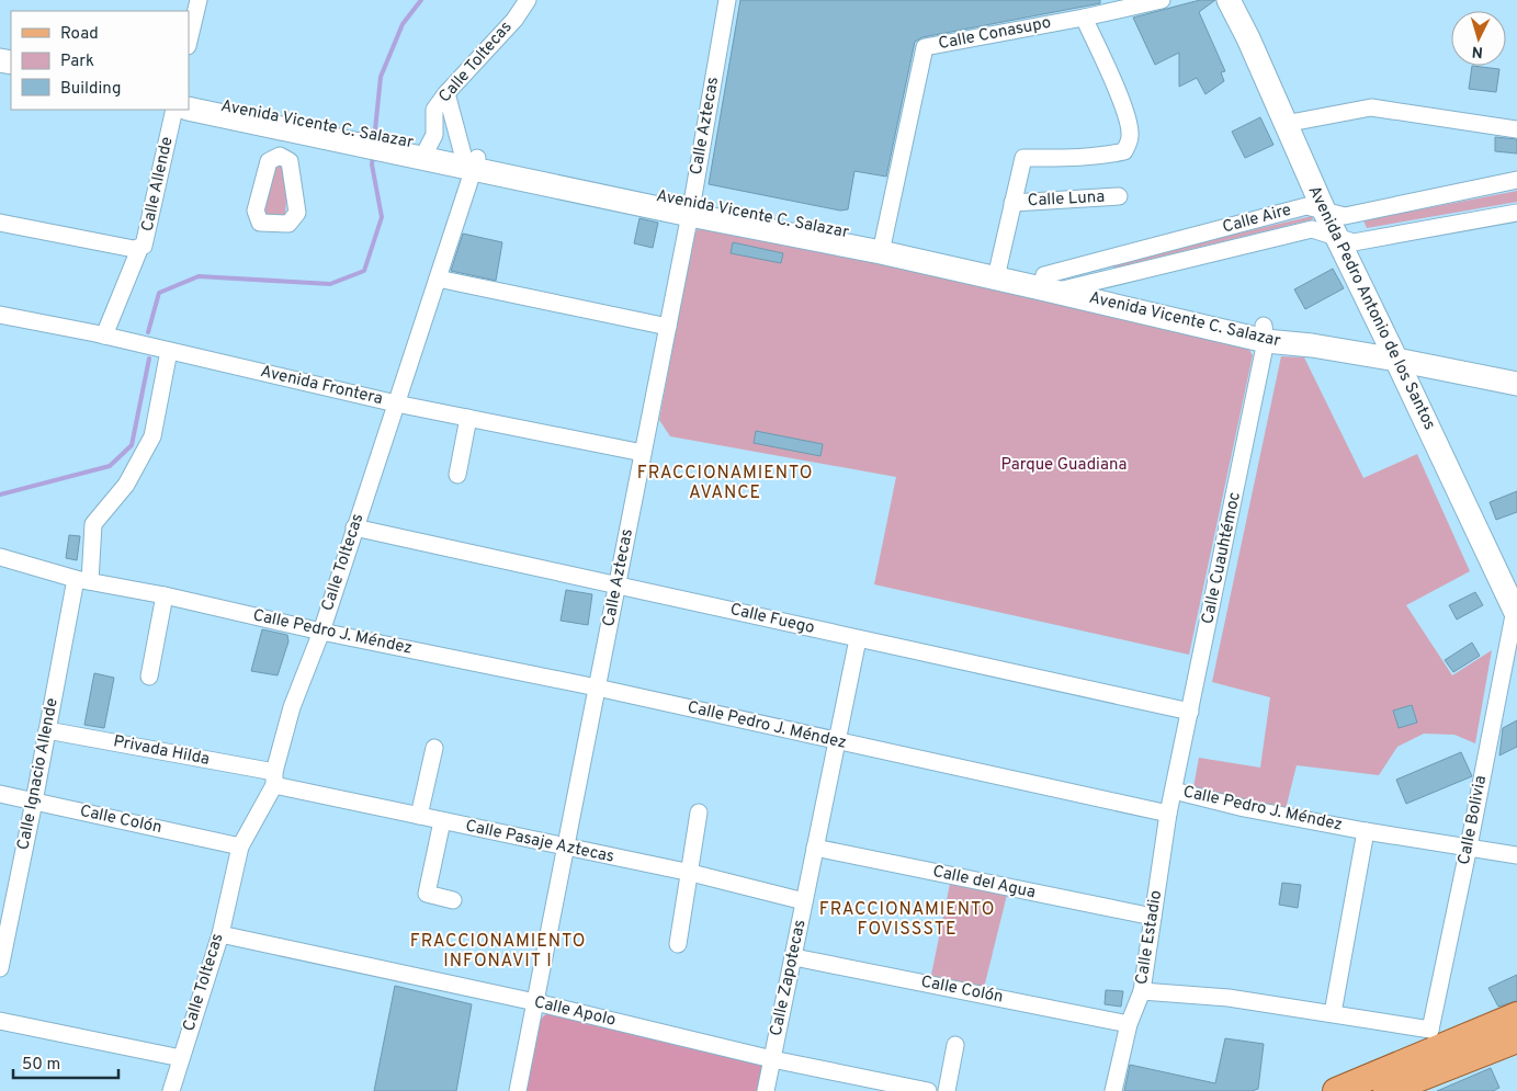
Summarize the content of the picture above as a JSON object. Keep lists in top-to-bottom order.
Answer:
{
  "streets": {
    "main road": ["Avenida Vicente C. Salazar", "Avenida Pedro Antonio de los Santos"],
    "street": [
      "Calle Conasupo",
      "Calle Toltecas",
      "Calle Aztecas",
      "Calle Allende",
      "Calle Luna",
      "Calle Aire",
      "Avenida Frontera",
      "Calle Cuauhtémoc",
      "Calle Fuego",
      "Calle Pedro J. Méndez",
      "Privada Hilda",
      "Calle Ignacio Allende",
      "Calle Colón",
      "Calle Bolivia",
      "Calle Pasaje Aztecas",
      "Calle del Agua",
      "Calle Estadio",
      "Calle Zapotecas",
      "Calle Apolo"
    ]
  },
  "crossings": [
    ["Calle Conasupo", "Avenida Vicente C. Salazar"],
    ["Calle Toltecas", "Avenida Vicente C. Salazar"],
    ["Calle Toltecas", "Avenida Frontera"],
    ["Calle Toltecas", "Calle Fuego"],
    ["Calle Toltecas", "Calle Pedro J. Méndez"],
    ["Calle Toltecas", "Privada Hilda"],
    ["Calle Toltecas", "Calle Colón"],
    ["Calle Toltecas", "Calle Pasaje Aztecas"],
    ["Calle Toltecas", "Calle Apolo"],
    ["Avenida Vicente C. Salazar", "Calle Aztecas"],
    ["Avenida Vicente C. Salazar", "Calle Aire"],
    ["Avenida Vicente C. Salazar", "Avenida Pedro Antonio de los Santos"],
    ["Avenida Vicente C. Salazar", "Calle Cuauhtémoc"],
    ["Calle Aztecas", "Avenida Frontera"],
    ["Calle Aztecas", "Calle Fuego"],
    ["Calle Aztecas", "Calle Pedro J. Méndez"],
    ["Calle Aztecas", "Calle Pasaje Aztecas"],
    ["Calle Aztecas", "Calle Apolo"],
    ["Calle Aire", "Avenida Pedro Antonio de los Santos"],
    ["Avenida Pedro Antonio de los Santos", "Calle Bolivia"],
    ["Avenida Frontera", "Calle Ignacio Allende"],
    ["Calle Cuauhtémoc", "Calle Fuego"],
    ["Calle Cuauhtémoc", "Calle Pedro J. Méndez"],
    ["Calle Fuego", "Calle Zapotecas"],
    ["Calle Pedro J. Méndez", "Calle Ignacio Allende"],
    ["Calle Pedro J. Méndez", "Calle Bolivia"],
    ["Calle Pedro J. Méndez", "Calle Estadio"],
    ["Calle Pedro J. Méndez", "Calle Zapotecas"],
    ["Privada Hilda", "Calle Ignacio Allende"],
    ["Privada Hilda", "Calle Pasaje Aztecas"],
    ["Calle Ignacio Allende", "Calle Colón"],
    ["Calle Colón", "Calle Estadio"],
    ["Calle Colón", "Calle Zapotecas"],
    ["Calle Pasaje Aztecas", "Calle Zapotecas"],
    ["Calle del Agua", "Calle Estadio"],
    ["Calle del Agua", "Calle Zapotecas"],
    ["Calle Zapotecas", "Calle Apolo"]
  ],
  "districts": ["FRACCIONAMIENTO AVANCE", "FRACCIONAMIENTO FOVISSSTE", "FRACCIONAMIENTO INFONAVIT I"],
  "parks": ["Parque Guadiana"],
  "legend": ["Road", "Park", "Building"],
  "scale_bar": "50 m",
  "north": "bottom"
}
